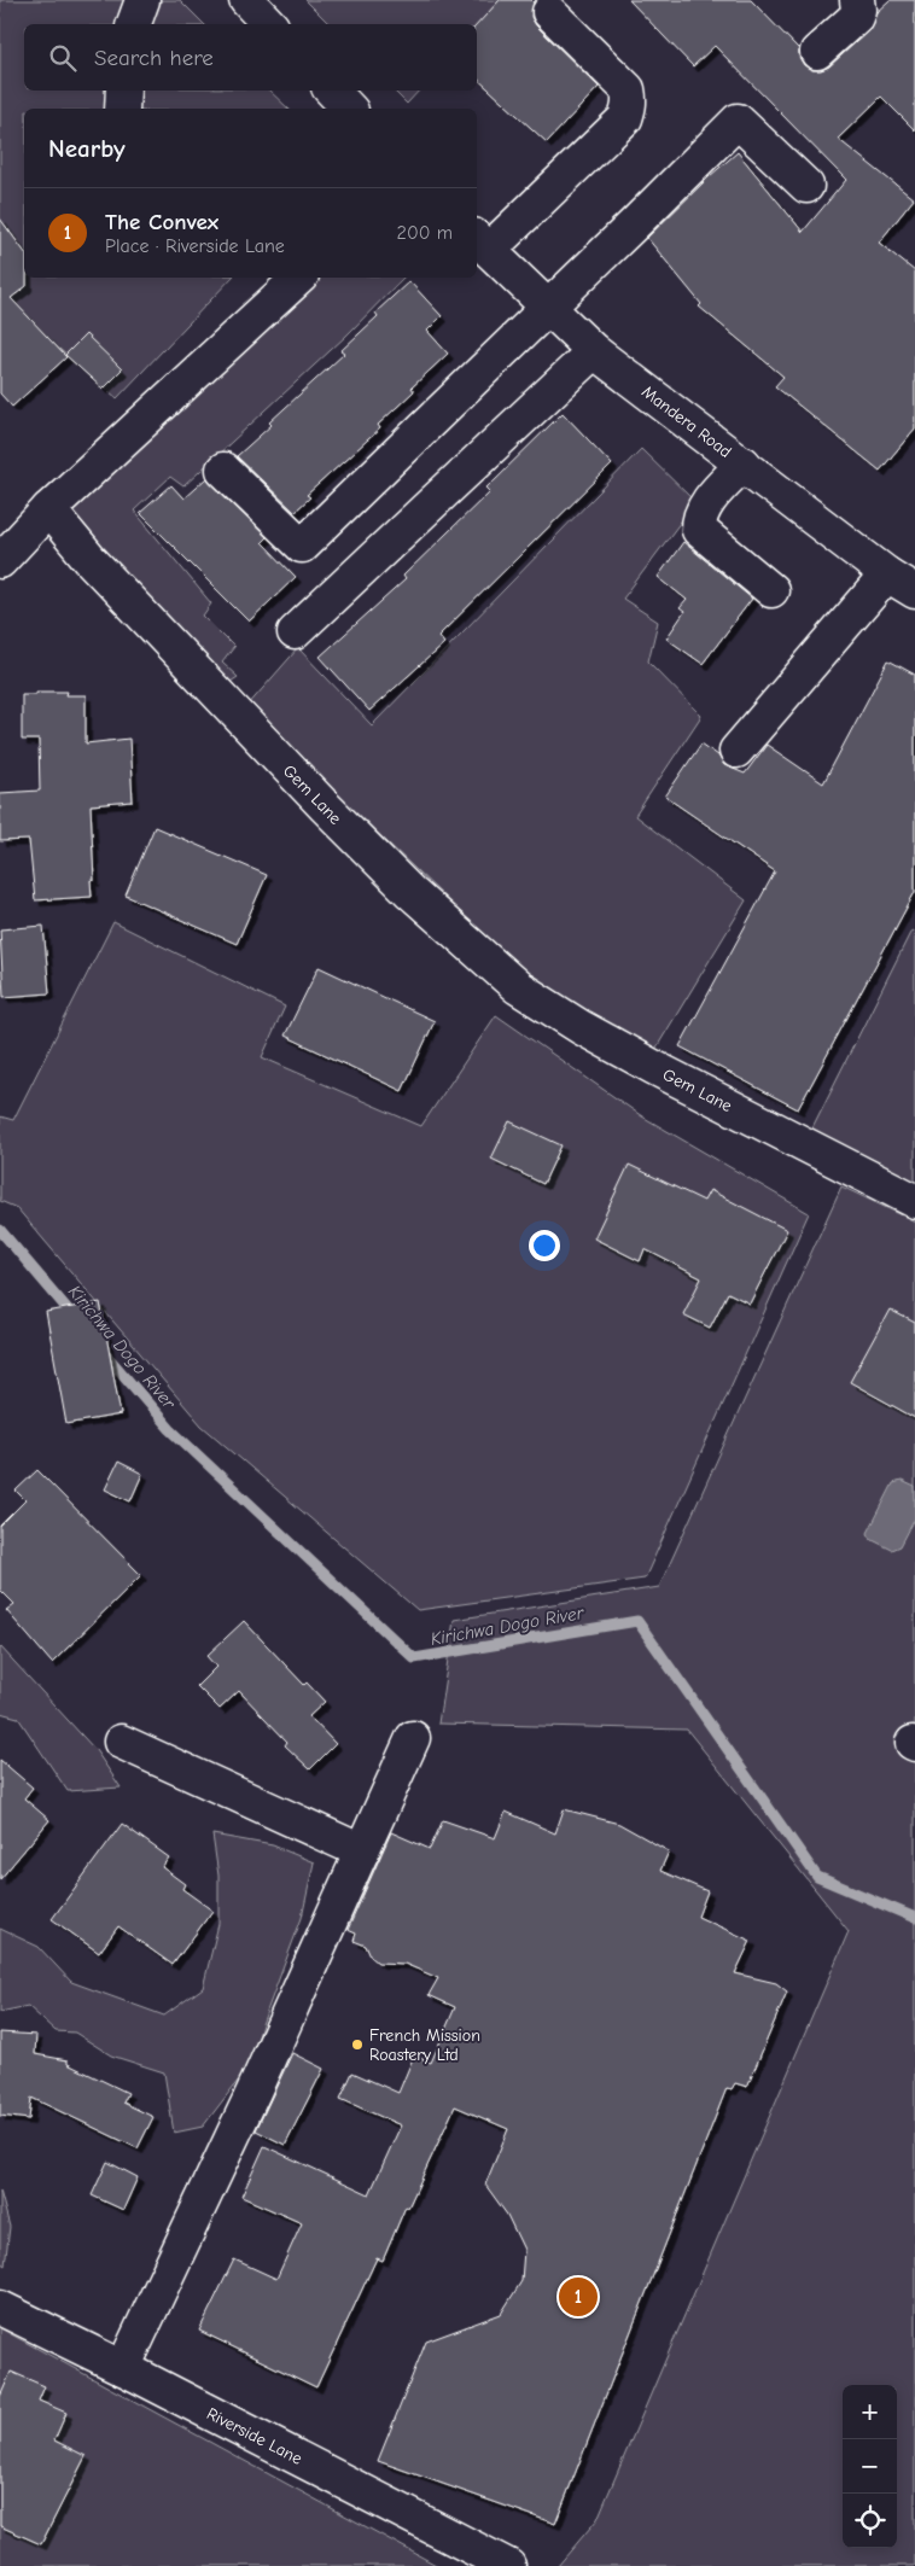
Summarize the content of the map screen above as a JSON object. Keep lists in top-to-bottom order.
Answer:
{
  "streets": {
    "street": ["Mandera Road", "Gem Lane", "Riverside Lane"]
  },
  "water": ["Kirichwa Dogo River"],
  "places": ["French Mission Roastery Ltd"],
  "page": {
    "search": "Search here",
    "heading": "Nearby",
    "list": [
      {
        "mark": "1",
        "name": "The Convex",
        "note": "Place · Riverside Lane",
        "value": "200 m"
      }
    ],
    "pins": "1",
    "map_buttons": ["+", "−"]
  }
}
